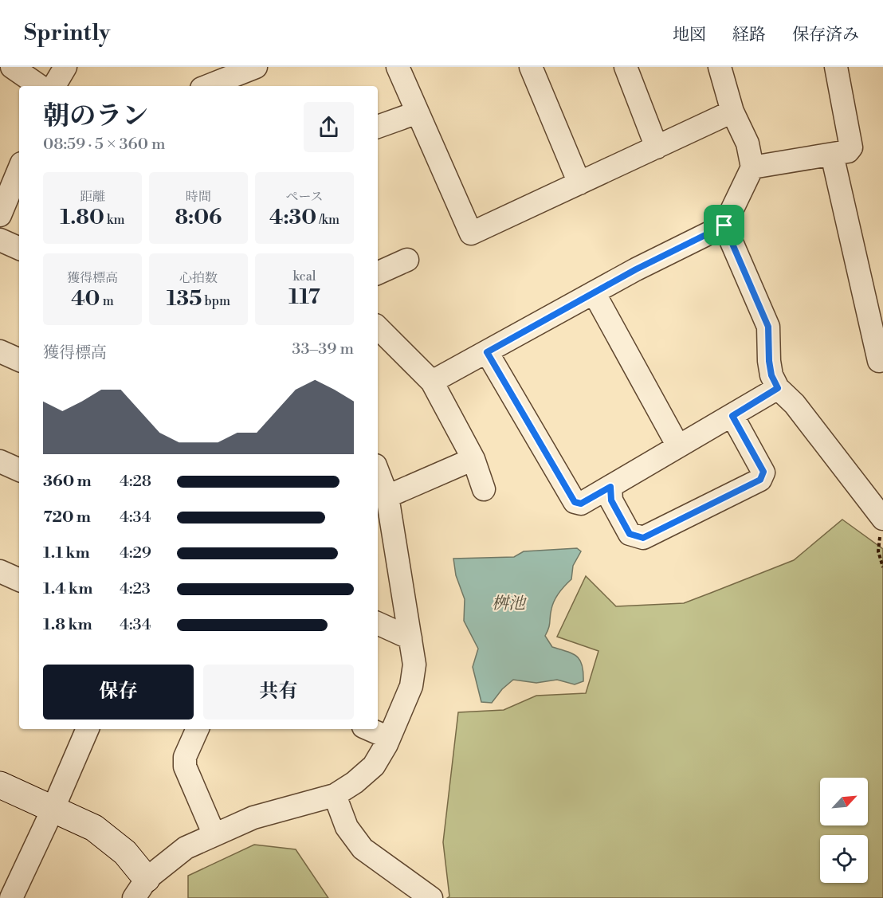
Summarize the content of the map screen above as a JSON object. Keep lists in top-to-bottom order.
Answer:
{
  "water": ["桝池"],
  "north": "top right",
  "page": {
    "header": "Sprintly",
    "nav": ["地図", "経路", "保存済み"],
    "heading": ["朝のラン", "08:59 · 5 × 360 m"],
    "stats": [
      ["距離", "1.80 km"],
      ["時間", "8:06"],
      ["ペース", "4:30 /km"],
      ["獲得標高", "40 m"],
      ["心拍数", "135 bpm"],
      ["kcal", "117"]
    ],
    "chart": ["獲得標高", "33–39 m"],
    "list": [
      {
        "name": "360 m",
        "note": "4:28"
      },
      {
        "name": "720 m",
        "note": "4:34"
      },
      {
        "name": "1.1 km",
        "note": "4:29"
      },
      {
        "name": "1.4 km",
        "note": "4:23"
      },
      {
        "name": "1.8 km",
        "note": "4:34"
      }
    ],
    "buttons": ["保存", "共有"]
  }
}
